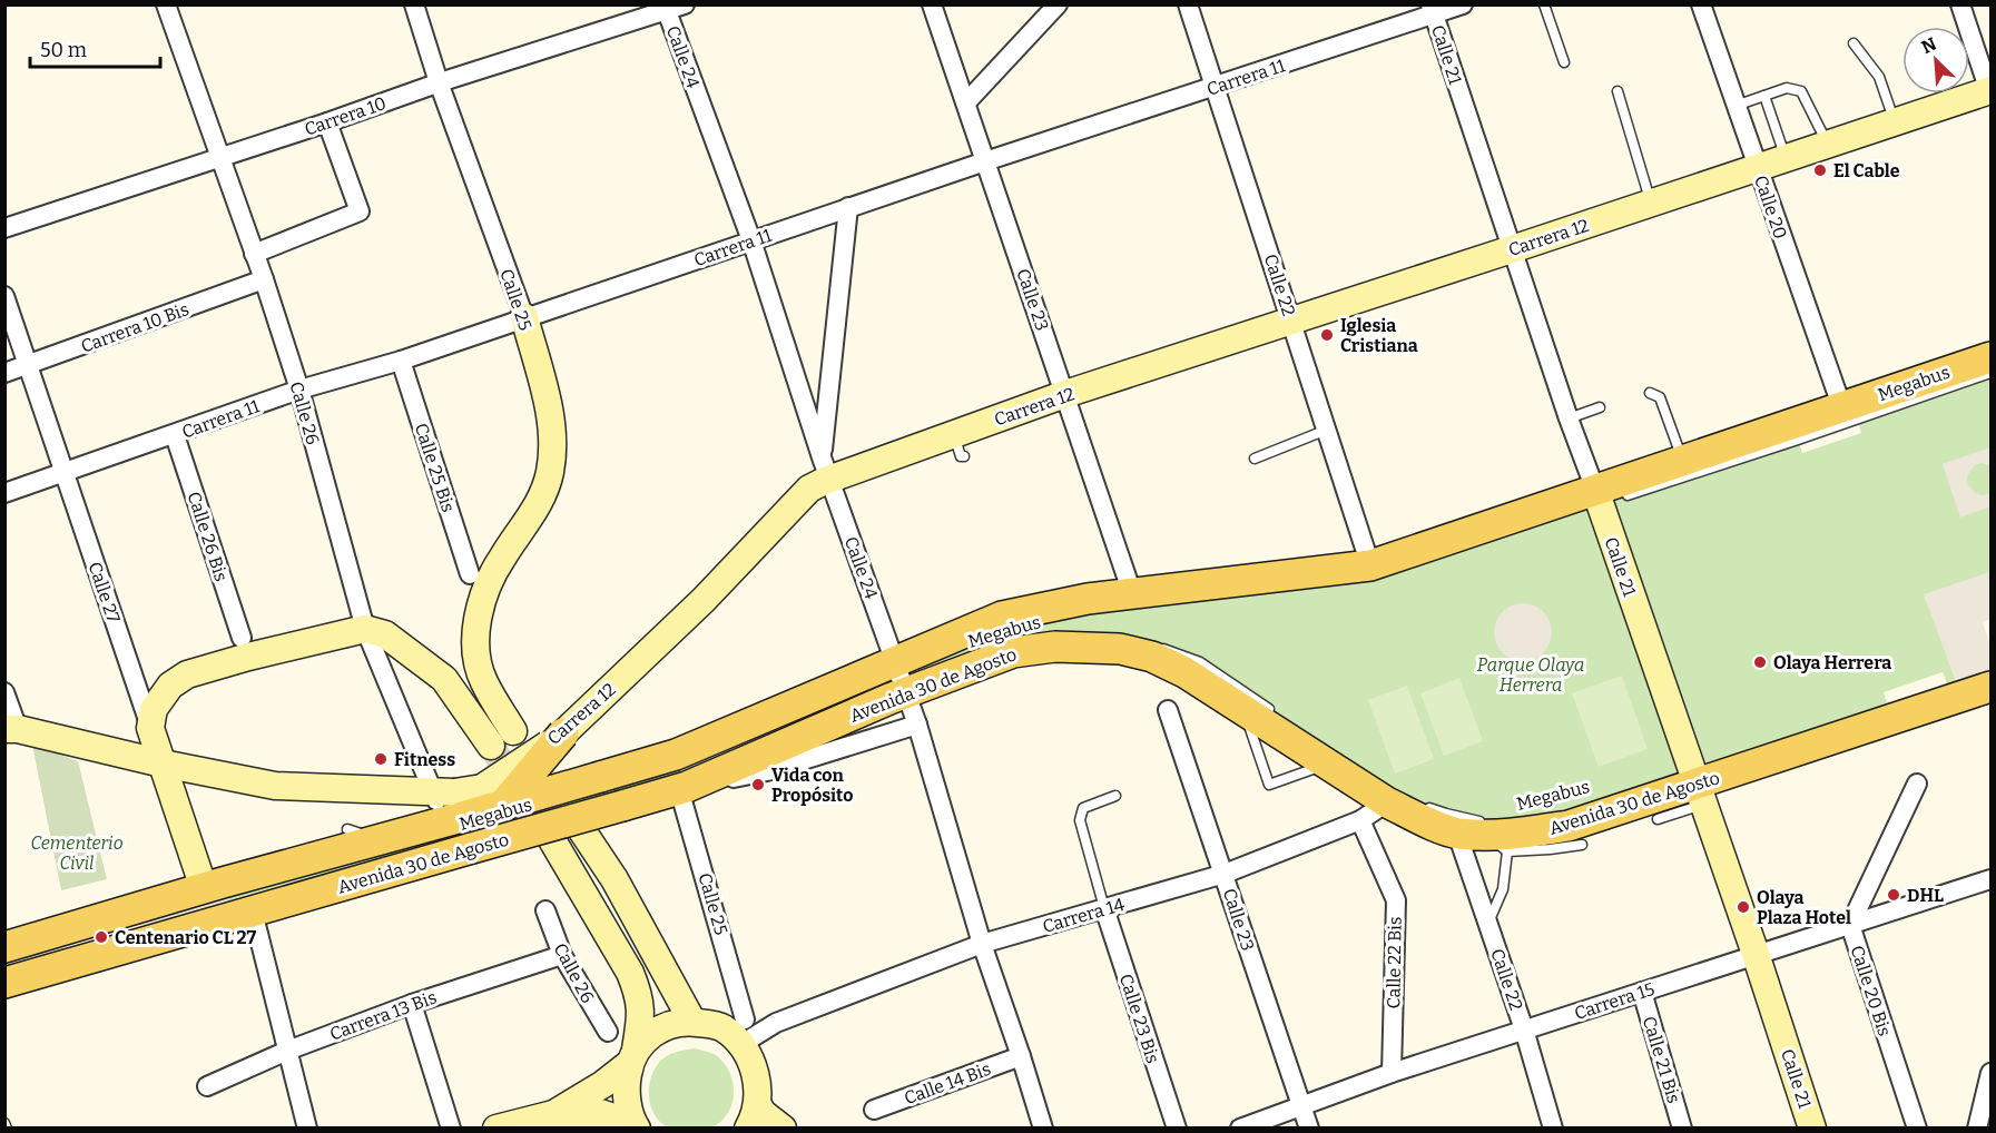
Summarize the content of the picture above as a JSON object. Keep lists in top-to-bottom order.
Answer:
{
  "streets": {
    "main road": ["Avenida 30 de Agosto"],
    "street": [
      "Calle 21",
      "Calle 24",
      "Carrera 11",
      "Carrera 10",
      "Calle 20",
      "Carrera 12",
      "Calle 22",
      "Calle 25",
      "Calle 23",
      "Carrera 10 Bis",
      "Calle 26",
      "Calle 25 Bis",
      "Calle 26 Bis",
      "Calle 27",
      "Carrera 14",
      "Calle 22 Bis",
      "Calle 20 Bis",
      "Carrera 15",
      "Carrera 13 Bis",
      "Calle 23 Bis",
      "Calle 21 Bis",
      "Calle 14 Bis"
    ],
    "lane": ["Megabus"]
  },
  "crossings": [
    ["Calle 21", "Carrera 11"],
    ["Calle 21", "Carrera 12"],
    ["Calle 21", "Megabus"],
    ["Calle 21", "Avenida 30 de Agosto"],
    ["Calle 21", "Carrera 15"],
    ["Calle 24", "Carrera 11"],
    ["Calle 24", "Carrera 10"],
    ["Calle 24", "Carrera 12"],
    ["Calle 24", "Megabus"],
    ["Calle 24", "Avenida 30 de Agosto"],
    ["Calle 24", "Carrera 14"],
    ["Calle 24", "Calle 14 Bis"],
    ["Carrera 11", "Calle 22"],
    ["Carrera 11", "Calle 25"],
    ["Carrera 11", "Calle 23"],
    ["Carrera 11", "Calle 26"],
    ["Carrera 11", "Calle 25 Bis"],
    ["Carrera 11", "Calle 26 Bis"],
    ["Carrera 11", "Calle 27"],
    ["Carrera 10", "Calle 25"],
    ["Carrera 10", "Calle 26"],
    ["Calle 20", "Carrera 12"],
    ["Calle 20", "Avenida 30 de Agosto"],
    ["Carrera 12", "Calle 22"],
    ["Carrera 12", "Calle 23"],
    ["Carrera 12", "Calle 26"],
    ["Carrera 12", "Calle 27"],
    ["Carrera 12", "Avenida 30 de Agosto"],
    ["Calle 22", "Avenida 30 de Agosto"],
    ["Calle 22", "Carrera 15"],
    ["Calle 25", "Calle 26"],
    ["Calle 25", "Calle 25 Bis"],
    ["Calle 25", "Avenida 30 de Agosto"],
    ["Calle 25", "Carrera 14"],
    ["Calle 23", "Avenida 30 de Agosto"],
    ["Calle 23", "Carrera 14"],
    ["Calle 23", "Carrera 15"],
    ["Carrera 10 Bis", "Calle 26"],
    ["Carrera 10 Bis", "Calle 27"],
    ["Megabus", "Avenida 30 de Agosto"],
    ["Calle 26", "Avenida 30 de Agosto"],
    ["Calle 26", "Carrera 13 Bis"],
    ["Calle 27", "Avenida 30 de Agosto"],
    ["Avenida 30 de Agosto", "Carrera 14"],
    ["Carrera 14", "Calle 22 Bis"],
    ["Carrera 14", "Calle 23 Bis"],
    ["Calle 22 Bis", "Carrera 15"],
    ["Calle 20 Bis", "Carrera 15"],
    ["Carrera 15", "Calle 21 Bis"]
  ],
  "parks": ["Parque Olaya Herrera", "Cementerio Civil"],
  "places": [
    "El Cable",
    "Iglesia Cristiana",
    "Olaya Herrera",
    "Fitness",
    "Vida con Propósito",
    "DHL",
    "Olaya Plaza Hotel",
    "Centenario CL 27"
  ],
  "scale_bar": "50 m",
  "north": "top left"
}
